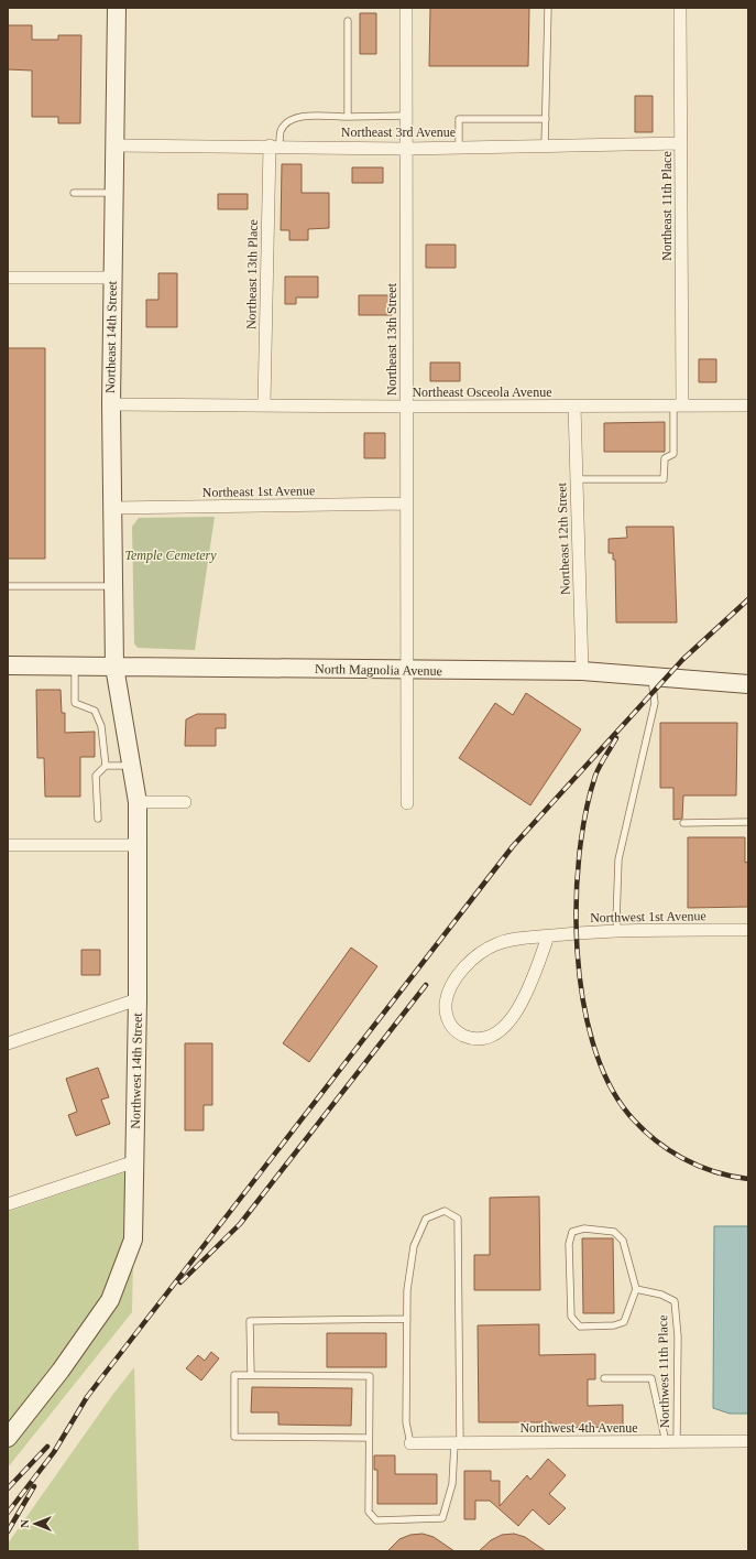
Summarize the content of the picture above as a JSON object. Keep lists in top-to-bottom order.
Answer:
{
  "streets": {
    "street": [
      "Northeast 3rd Avenue",
      "Northeast 11th Place",
      "Northeast 13th Place",
      "Northeast 14th Street",
      "Northeast 13th Street",
      "Northeast Osceola Avenue",
      "Northeast 1st Avenue",
      "Northeast 12th Street",
      "North Magnolia Avenue",
      "Northwest 1st Avenue",
      "Northwest 14th Street",
      "Northwest 4th Avenue"
    ],
    "lane": ["Northwest 11th Place"]
  },
  "crossings": [
    ["Northeast 3rd Avenue", "Northeast 11th Place"],
    ["Northeast 3rd Avenue", "Northeast 13th Place"],
    ["Northeast 3rd Avenue", "Northeast 14th Street"],
    ["Northeast 3rd Avenue", "Northeast 13th Street"],
    ["Northeast 11th Place", "Northeast Osceola Avenue"],
    ["Northeast 13th Place", "Northeast Osceola Avenue"],
    ["Northeast 14th Street", "Northeast Osceola Avenue"],
    ["Northeast 14th Street", "Northeast 1st Avenue"],
    ["Northeast 14th Street", "North Magnolia Avenue"],
    ["Northeast 14th Street", "Northwest 14th Street"],
    ["Northeast 13th Street", "Northeast Osceola Avenue"],
    ["Northeast 13th Street", "Northeast 1st Avenue"],
    ["Northeast 13th Street", "North Magnolia Avenue"],
    ["Northeast Osceola Avenue", "Northeast 12th Street"],
    ["Northeast 12th Street", "North Magnolia Avenue"],
    ["North Magnolia Avenue", "Northwest 14th Street"],
    ["Northwest 11th Place", "Northwest 4th Avenue"]
  ],
  "parks": ["Temple Cemetery"],
  "north": "left"
}
